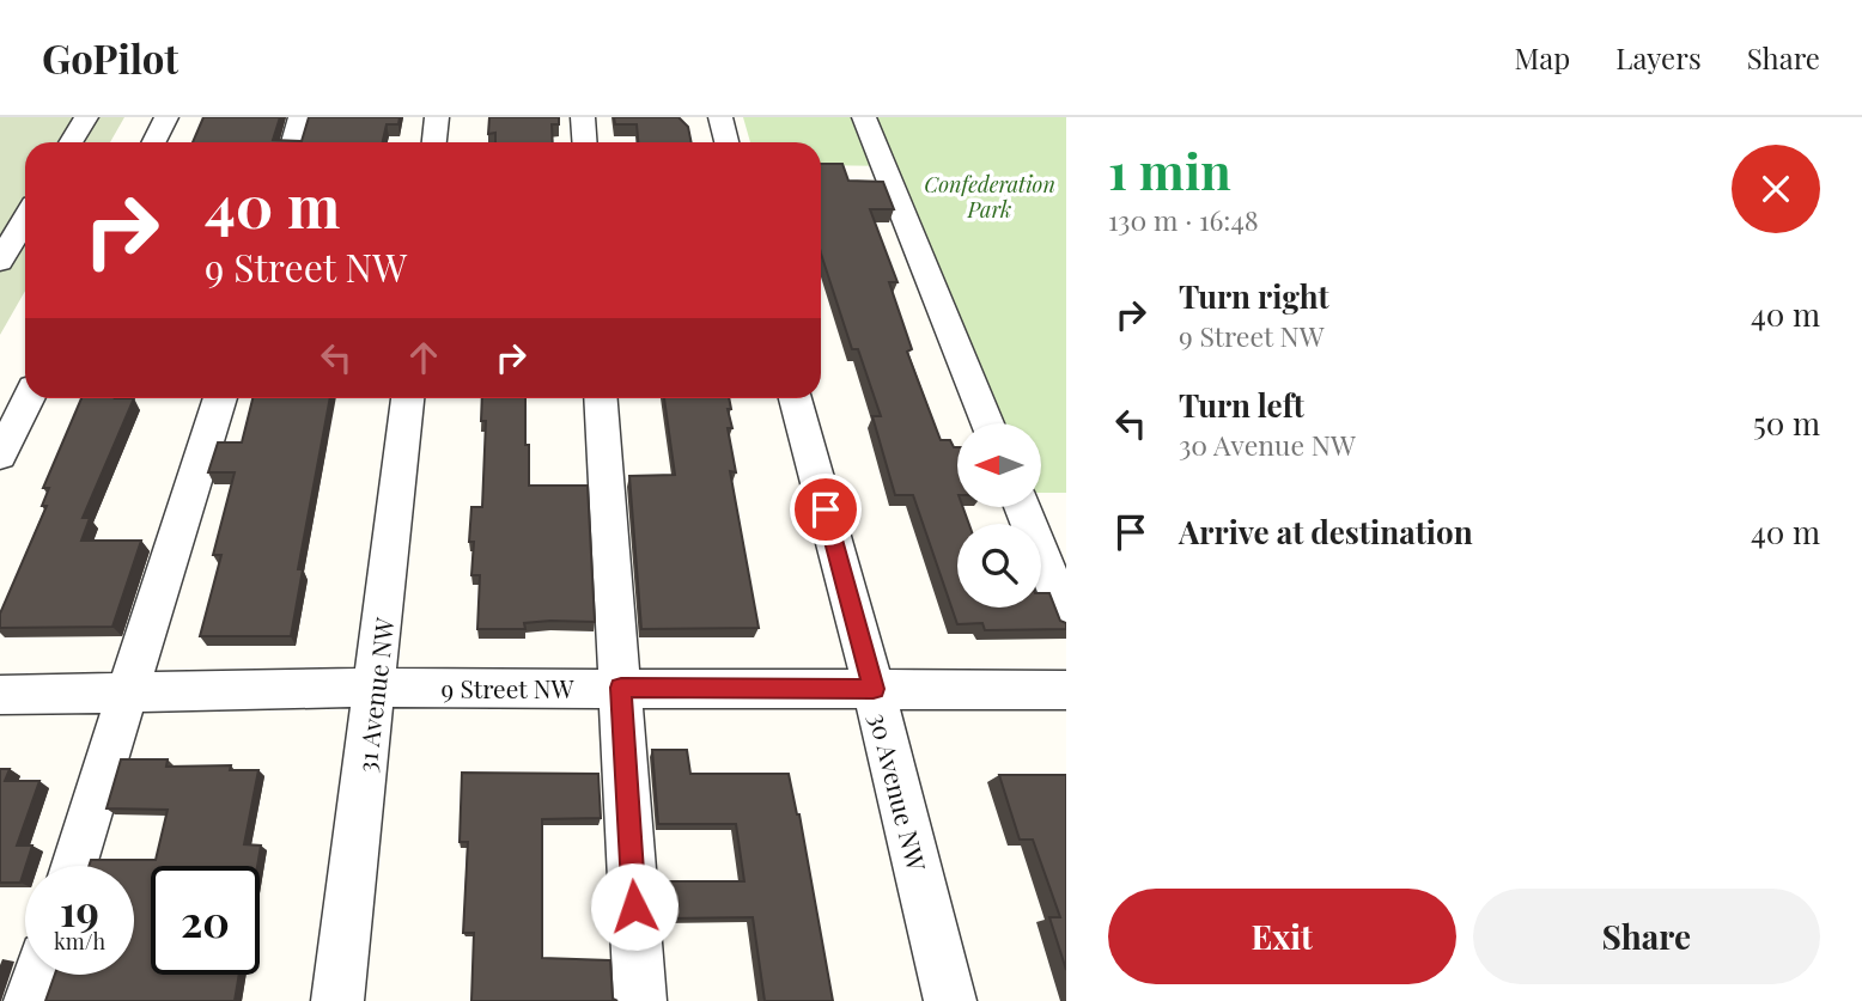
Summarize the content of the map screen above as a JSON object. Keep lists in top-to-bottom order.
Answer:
{
  "streets": {
    "street": ["9 Street NW", "31 Avenue NW", "30 Avenue NW"]
  },
  "crossings": [
    ["9 Street NW", "31 Avenue NW"],
    ["9 Street NW", "30 Avenue NW"]
  ],
  "parks": ["Confederation Park"],
  "north": "left",
  "page": {
    "header": "GoPilot",
    "nav": ["Map", "Layers", "Share"],
    "heading": ["1 min", "130 m · 16:48"],
    "turn": ["40 m", "9 Street NW"],
    "list": [
      {
        "name": "Turn right",
        "note": "9 Street NW",
        "value": "40 m"
      },
      {
        "name": "Turn left",
        "note": "30 Avenue NW",
        "value": "50 m"
      },
      {
        "name": "Arrive at destination",
        "value": "40 m"
      }
    ],
    "speed": "19 km/h",
    "limit": "20",
    "buttons": ["Exit", "Share"]
  }
}
